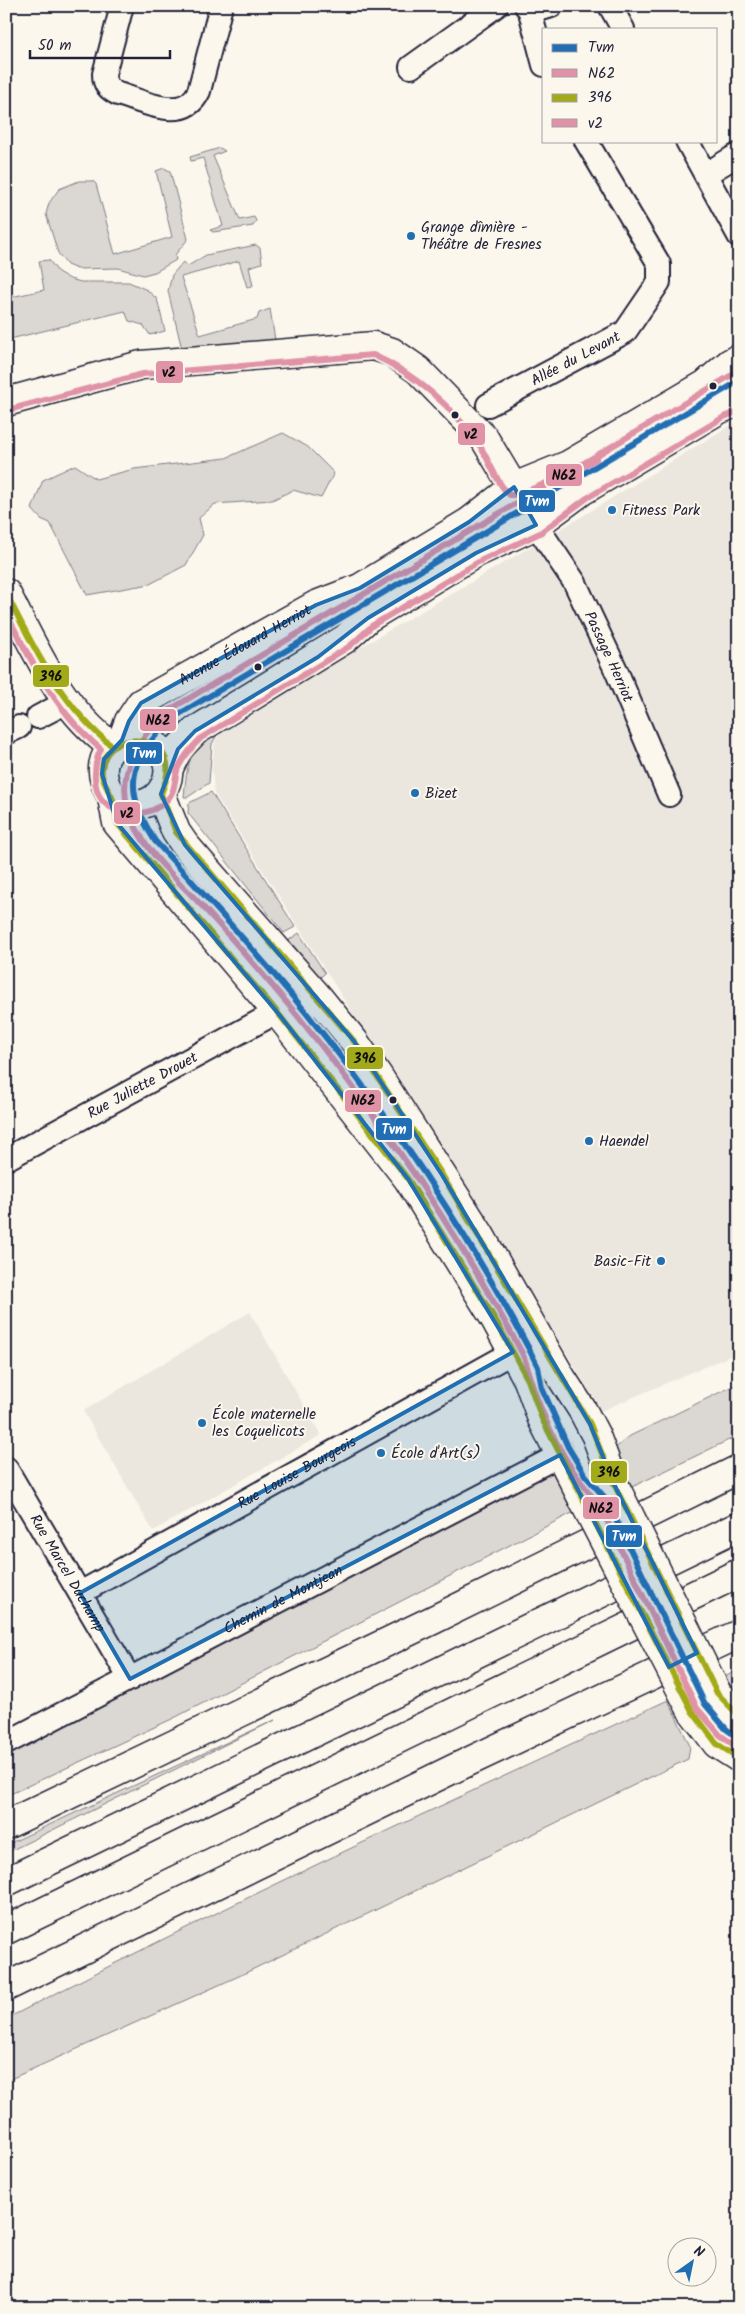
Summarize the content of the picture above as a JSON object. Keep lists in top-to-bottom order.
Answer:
{
  "streets": {
    "main road": ["Avenue Édouard Herriot"],
    "street": [
      "Allée du Levant",
      "Passage Herriot",
      "Rue Juliette Drouet",
      "Rue Louise Bourgeois",
      "Rue Marcel Duchamp",
      "Chemin de Montjean"
    ]
  },
  "crossings": [
    ["Rue Louise Bourgeois", "Rue Marcel Duchamp"],
    ["Rue Marcel Duchamp", "Chemin de Montjean"]
  ],
  "places": [
    "Grange dîmière - Théâtre de Fresnes",
    "Fitness Park",
    "Bizet",
    "Haendel",
    "Basic-Fit",
    "École maternelle les Coquelicots",
    "École d'Art(s)"
  ],
  "lines": [
    "transit line v2",
    "transit line N62",
    "transit line Tvm",
    "transit line 396"
  ],
  "legend": [
    "Tvm",
    "N62",
    "396",
    "v2"
  ],
  "scale_bar": "50 m",
  "north": "top right"
}
